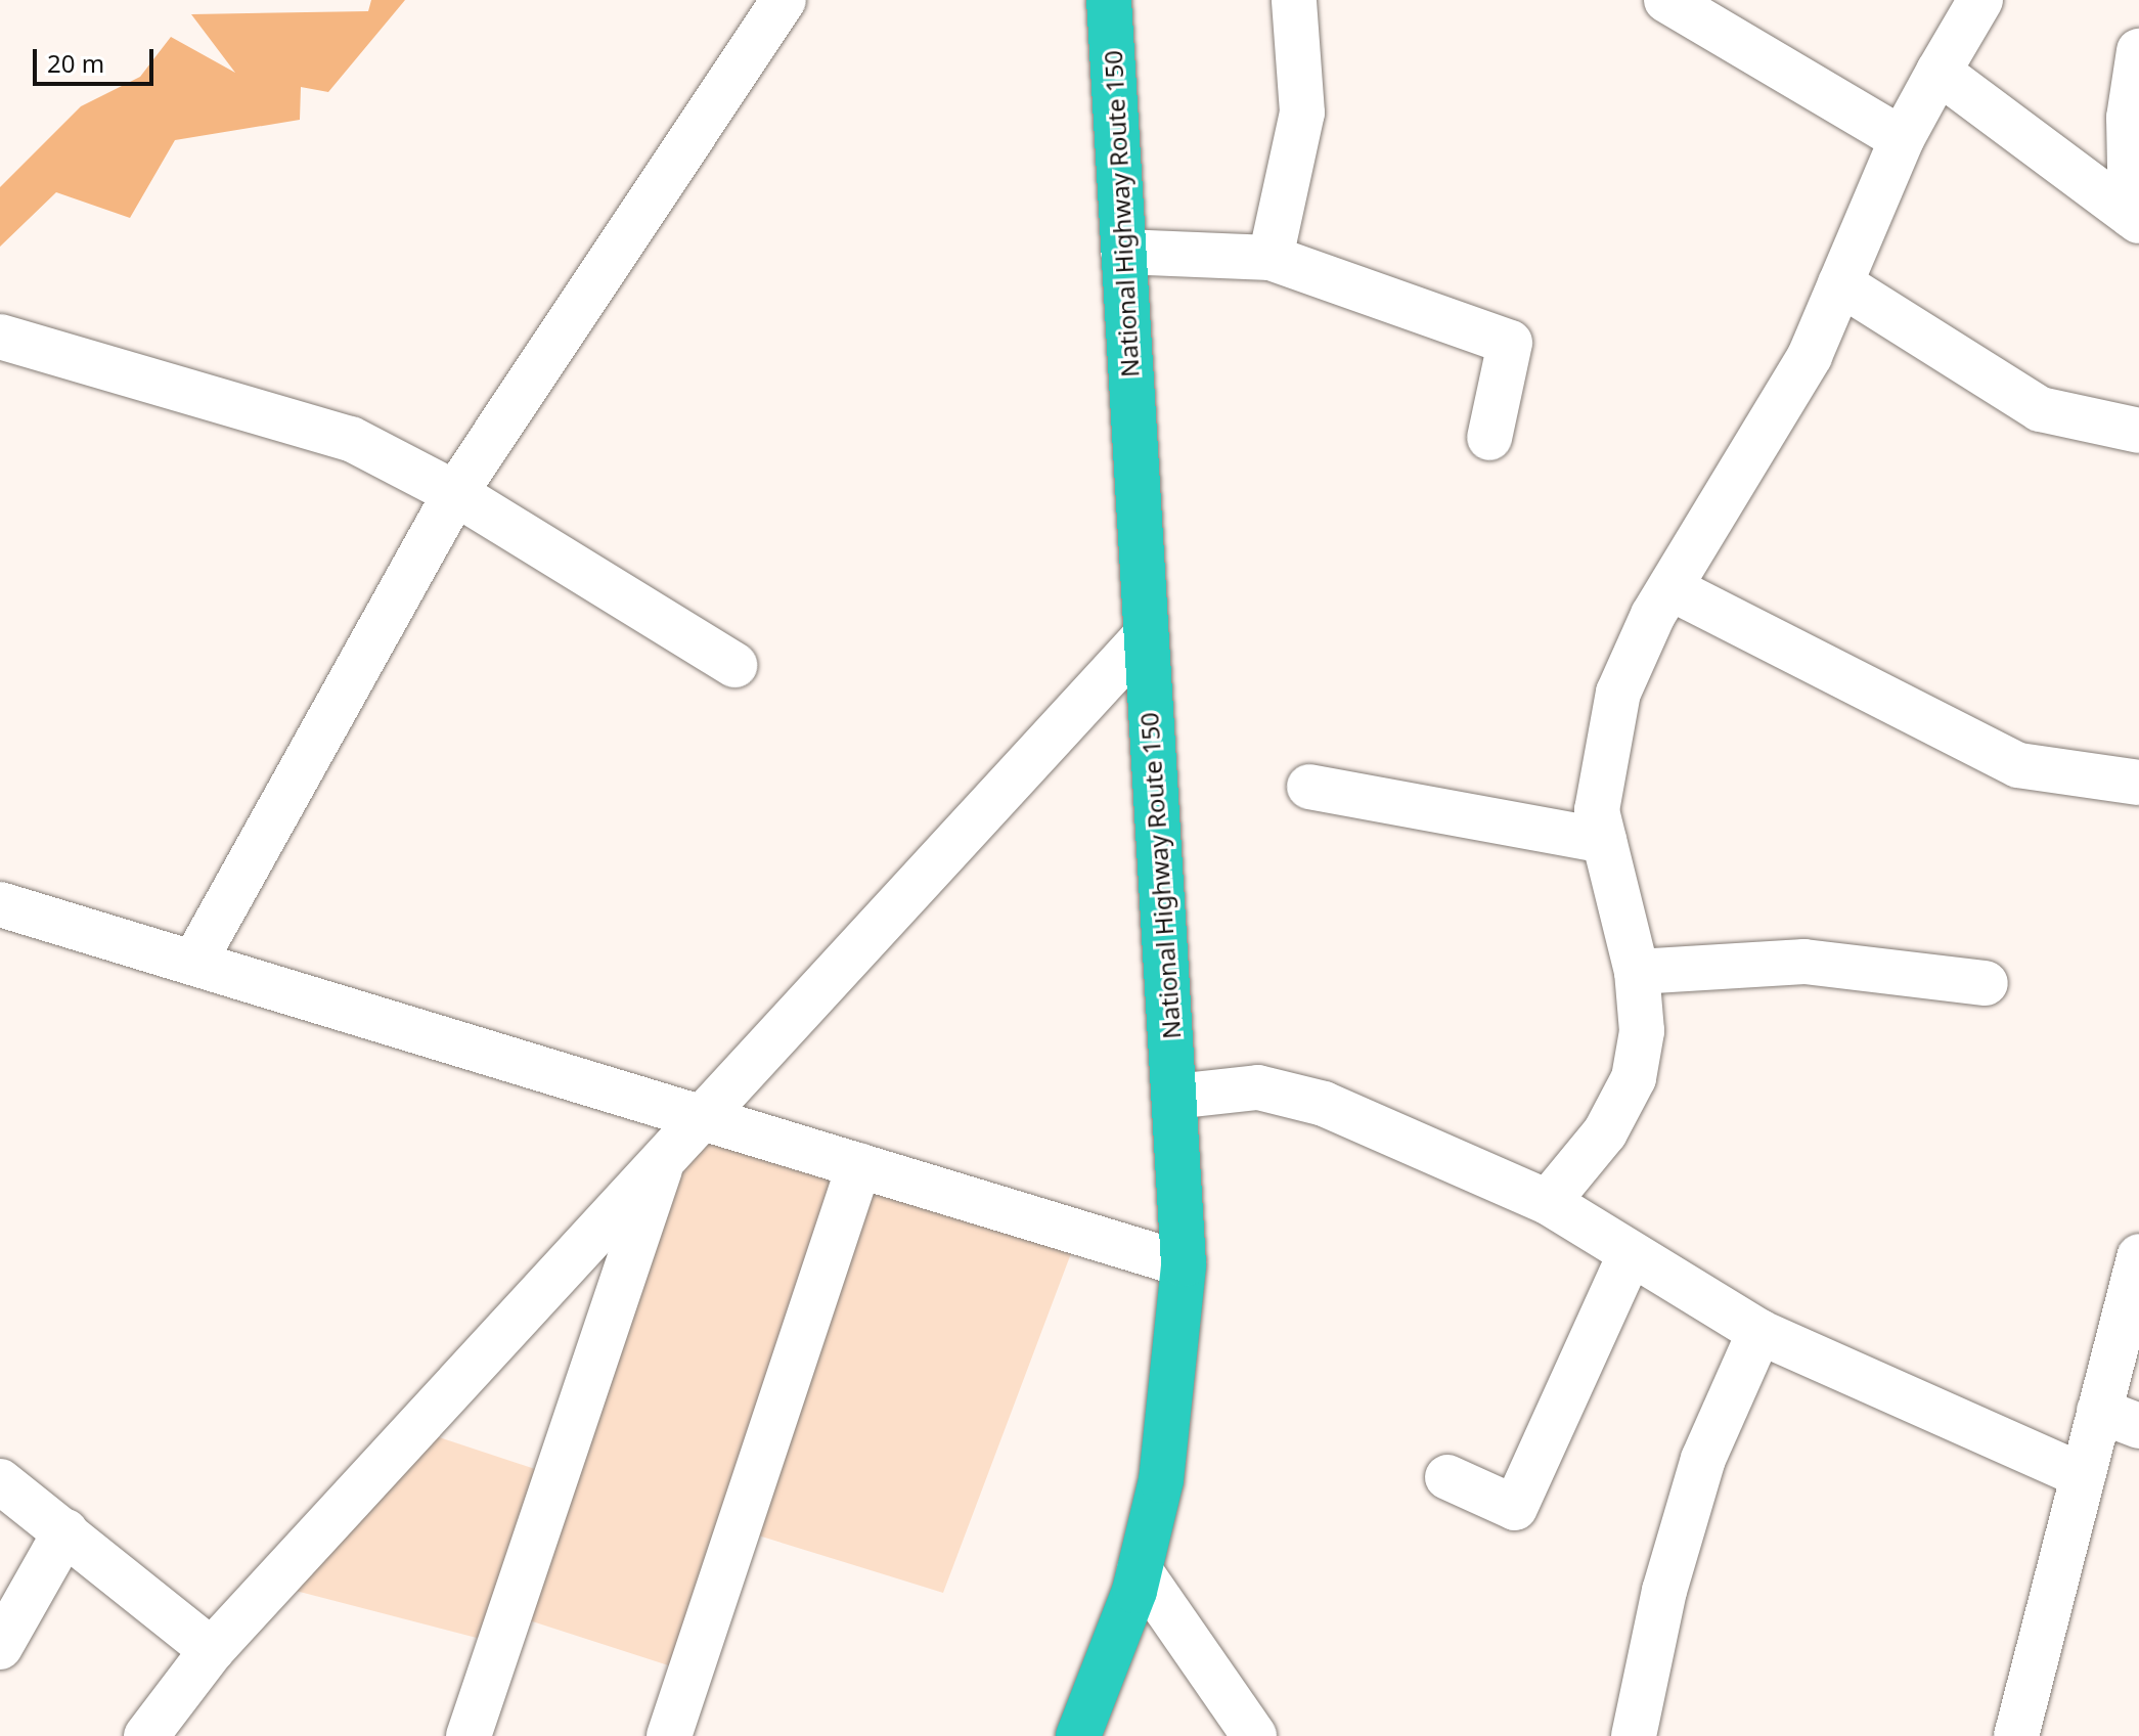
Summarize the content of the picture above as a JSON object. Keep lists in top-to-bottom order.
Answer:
{
  "streets": {
    "highway": ["National Highway Route 150"]
  },
  "scale_bar": "20 m"
}
